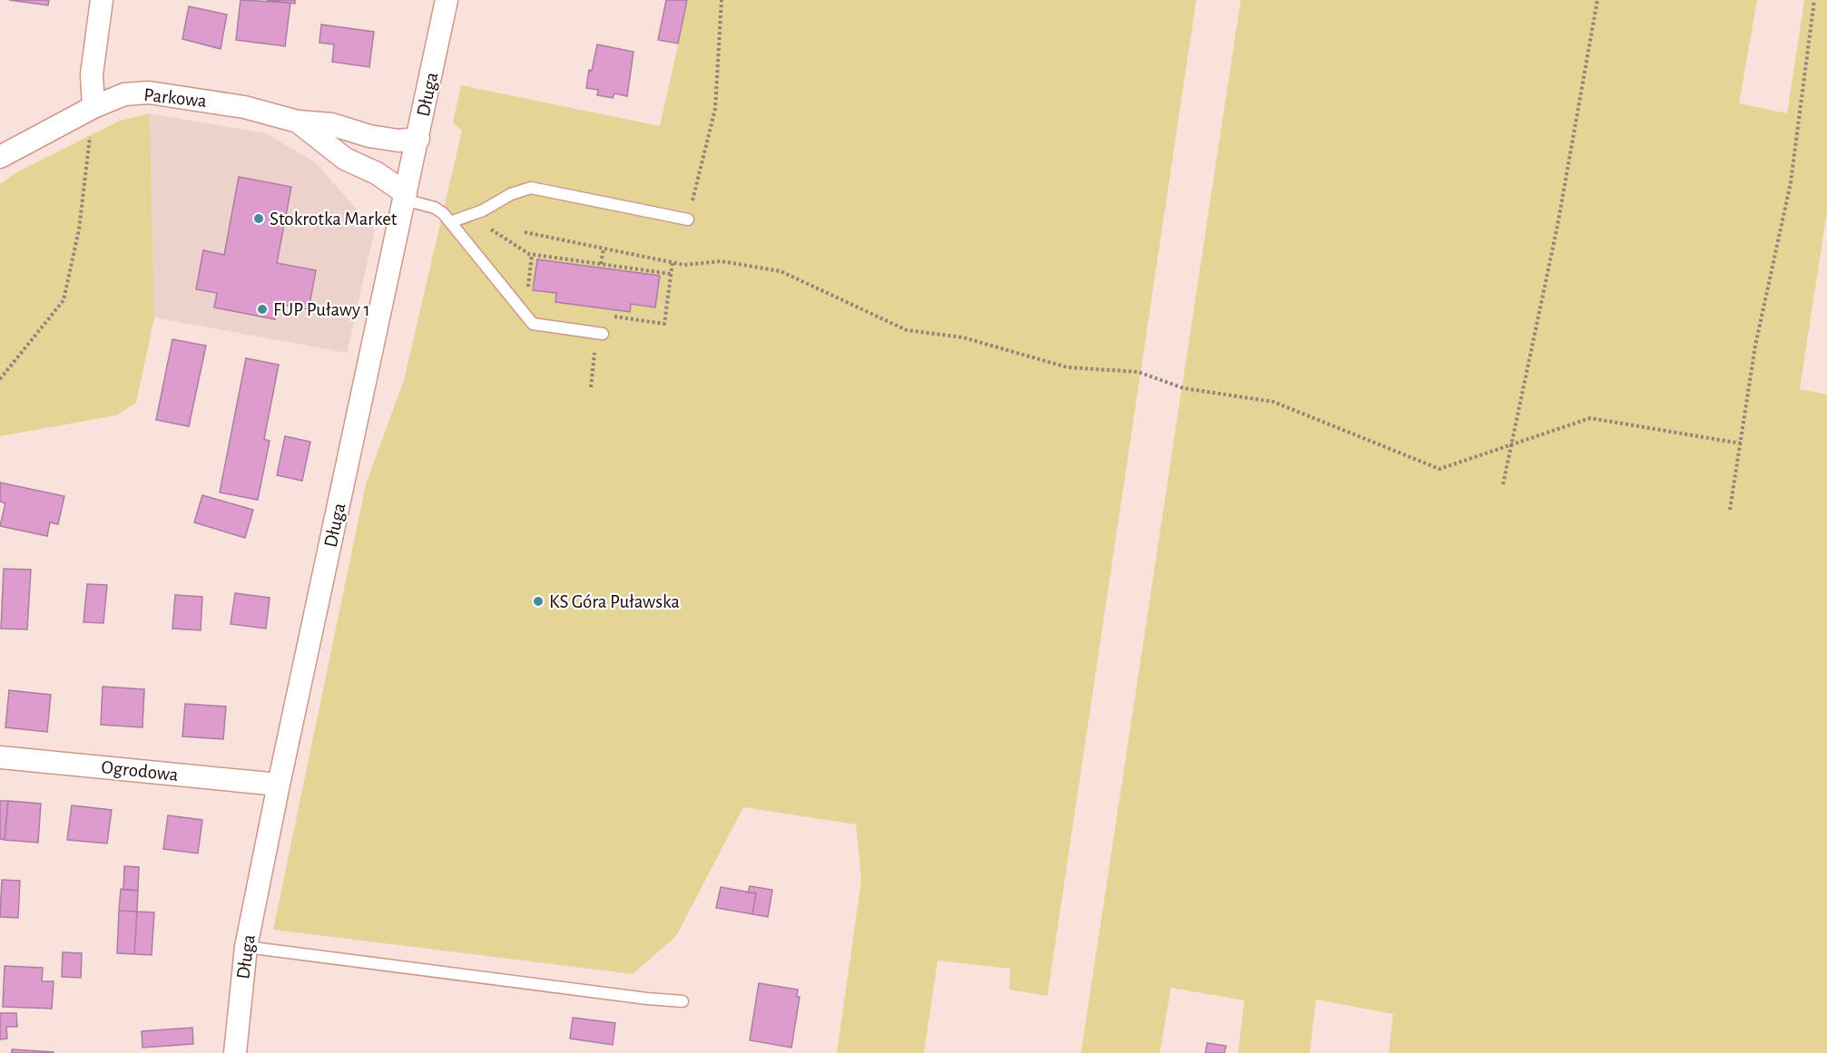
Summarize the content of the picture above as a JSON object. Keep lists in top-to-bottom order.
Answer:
{
  "streets": {
    "street": ["Długa", "Parkowa", "Ogrodowa"]
  },
  "crossings": [
    ["Długa", "Parkowa"],
    ["Długa", "Ogrodowa"]
  ],
  "places": ["Stokrotka Market", "FUP Puławy 1", "KS Góra Puławska"]
}
